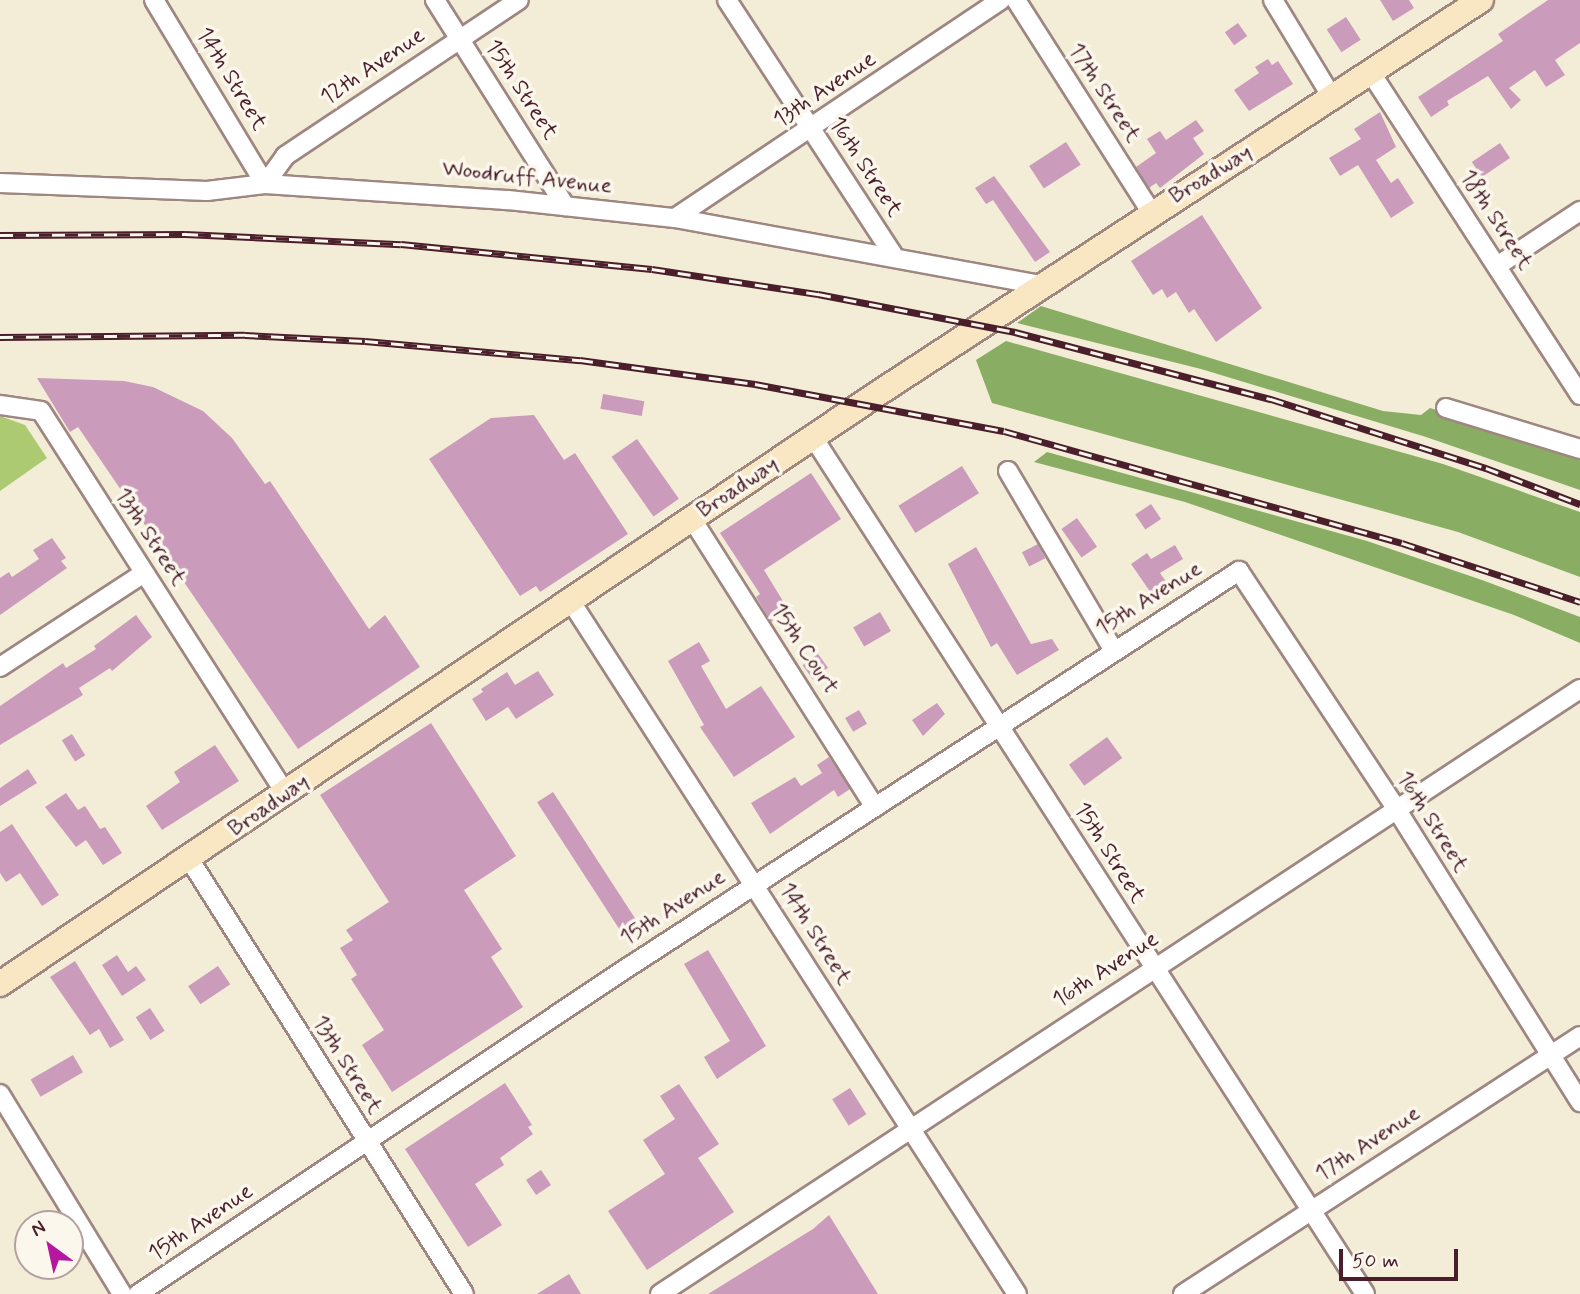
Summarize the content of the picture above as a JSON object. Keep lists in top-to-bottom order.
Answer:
{
  "streets": {
    "main road": ["Broadway"],
    "street": [
      "12th Avenue",
      "14th Street",
      "15th Street",
      "13th Avenue",
      "17th Street",
      "16th Street",
      "Woodruff Avenue",
      "18th Street",
      "13th Street",
      "15th Avenue",
      "15th Court",
      "16th Avenue",
      "17th Avenue"
    ]
  },
  "crossings": [
    ["12th Avenue", "14th Street"],
    ["12th Avenue", "15th Street"],
    ["12th Avenue", "Woodruff Avenue"],
    ["14th Street", "Broadway"],
    ["14th Street", "Woodruff Avenue"],
    ["14th Street", "15th Avenue"],
    ["14th Street", "16th Avenue"],
    ["15th Street", "Broadway"],
    ["15th Street", "Woodruff Avenue"],
    ["15th Street", "15th Avenue"],
    ["15th Street", "16th Avenue"],
    ["15th Street", "17th Avenue"],
    ["13th Avenue", "16th Street"],
    ["13th Avenue", "Woodruff Avenue"],
    ["17th Street", "Broadway"],
    ["16th Street", "Woodruff Avenue"],
    ["16th Street", "15th Avenue"],
    ["16th Street", "16th Avenue"],
    ["16th Street", "17th Avenue"],
    ["Broadway", "Woodruff Avenue"],
    ["Broadway", "18th Street"],
    ["Broadway", "13th Street"],
    ["Broadway", "15th Court"],
    ["13th Street", "15th Avenue"],
    ["15th Avenue", "15th Court"]
  ],
  "scale_bar": "50 m",
  "north": "top left"
}
